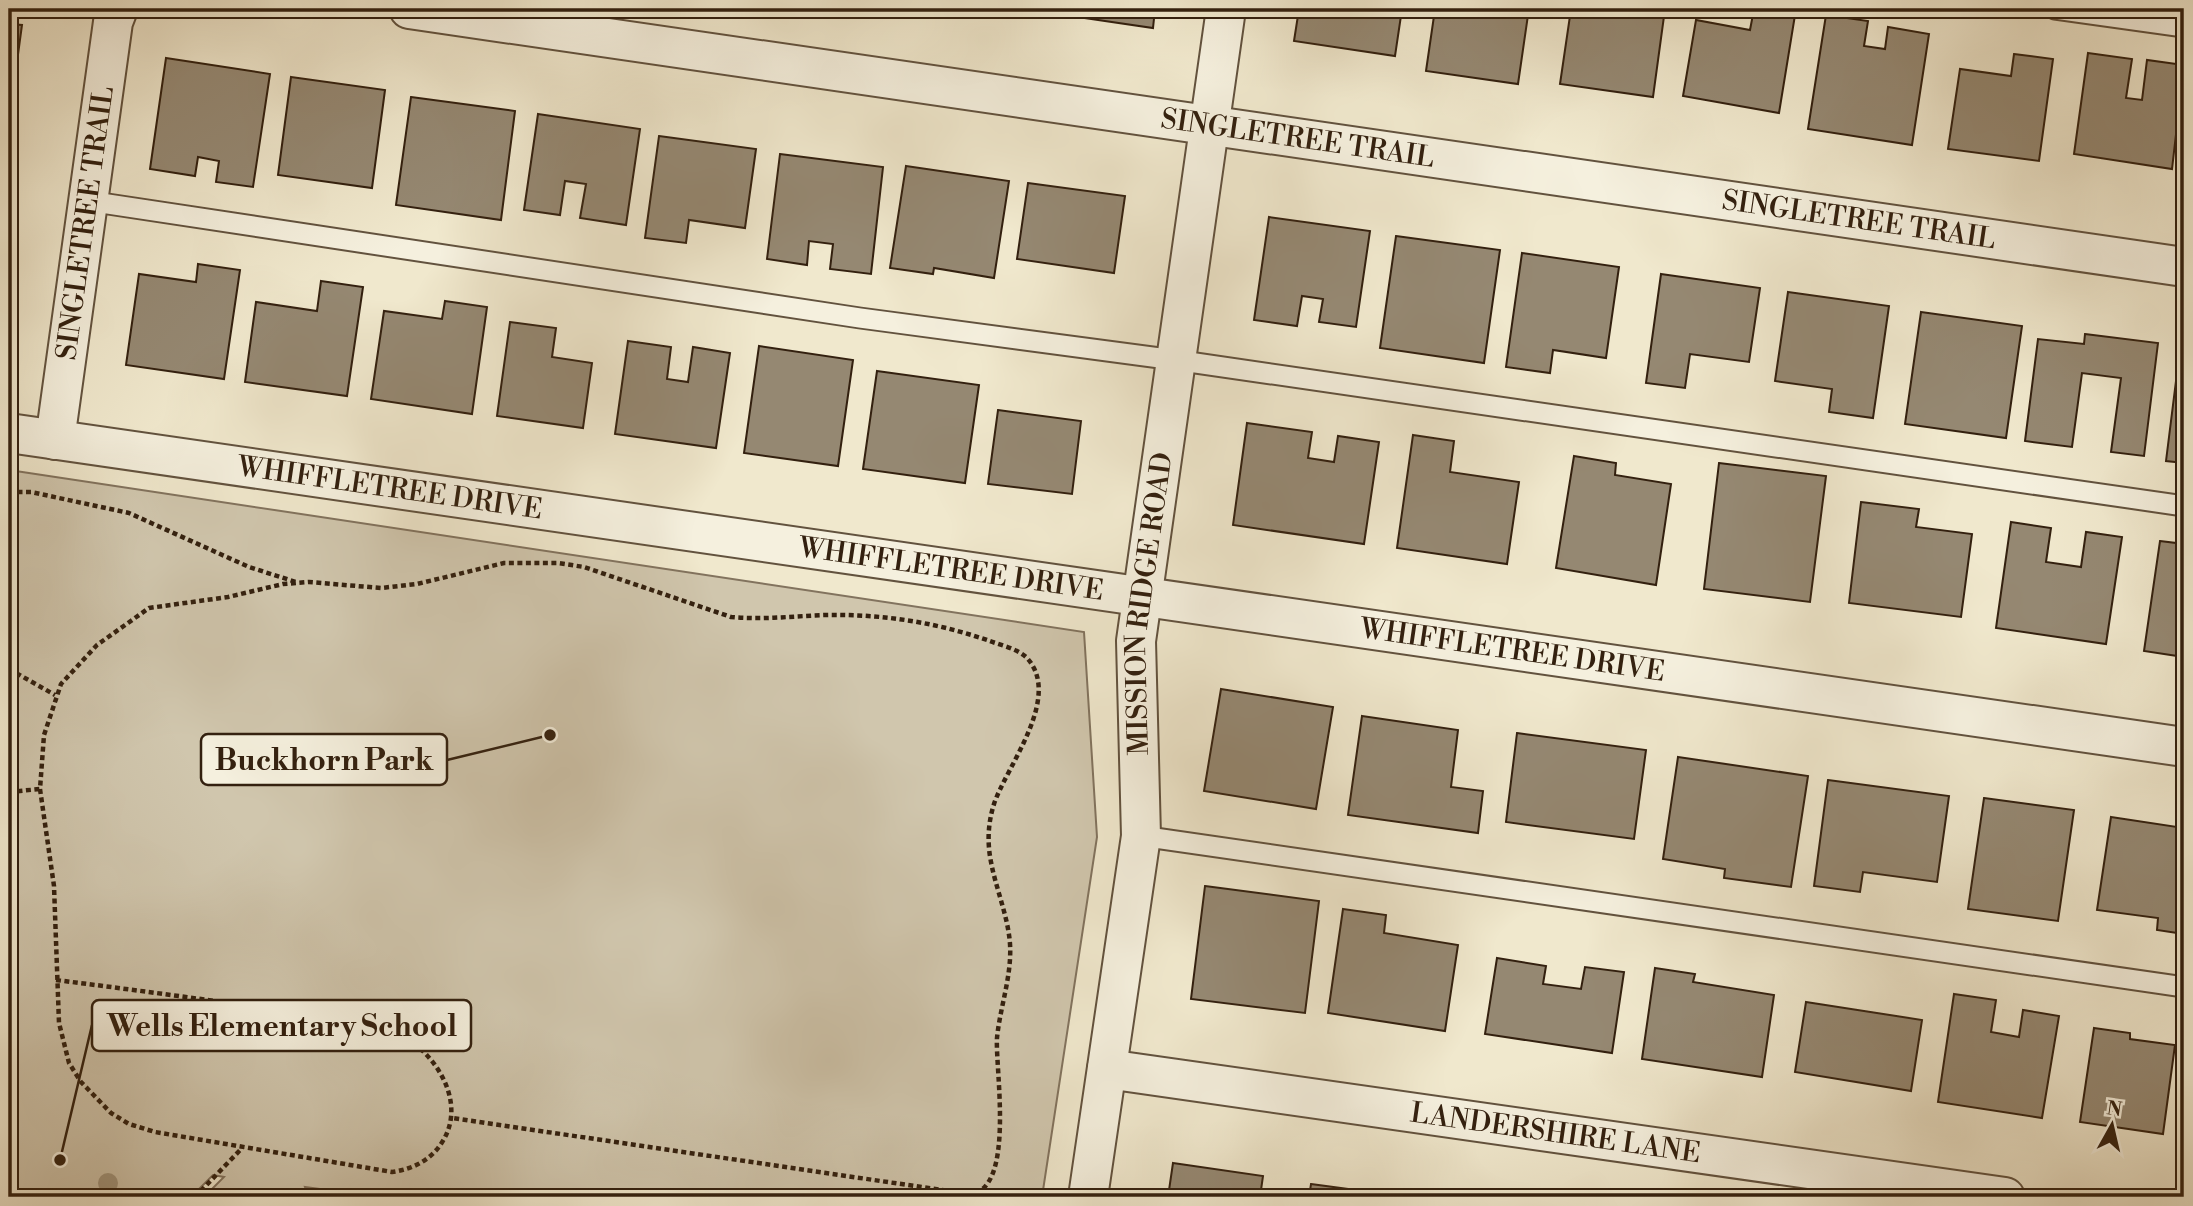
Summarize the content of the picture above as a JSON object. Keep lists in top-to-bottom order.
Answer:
{
  "streets": {
    "street": [
      "SINGLETREE TRAIL",
      "WHIFFLETREE DRIVE",
      "MISSION RIDGE ROAD",
      "LANDERSHIRE LANE"
    ]
  },
  "crossings": [
    ["SINGLETREE TRAIL", "WHIFFLETREE DRIVE"],
    ["SINGLETREE TRAIL", "MISSION RIDGE ROAD"],
    ["WHIFFLETREE DRIVE", "MISSION RIDGE ROAD"],
    ["MISSION RIDGE ROAD", "LANDERSHIRE LANE"]
  ],
  "places": ["Buckhorn Park", "Wells Elementary School"],
  "north": "top"
}
